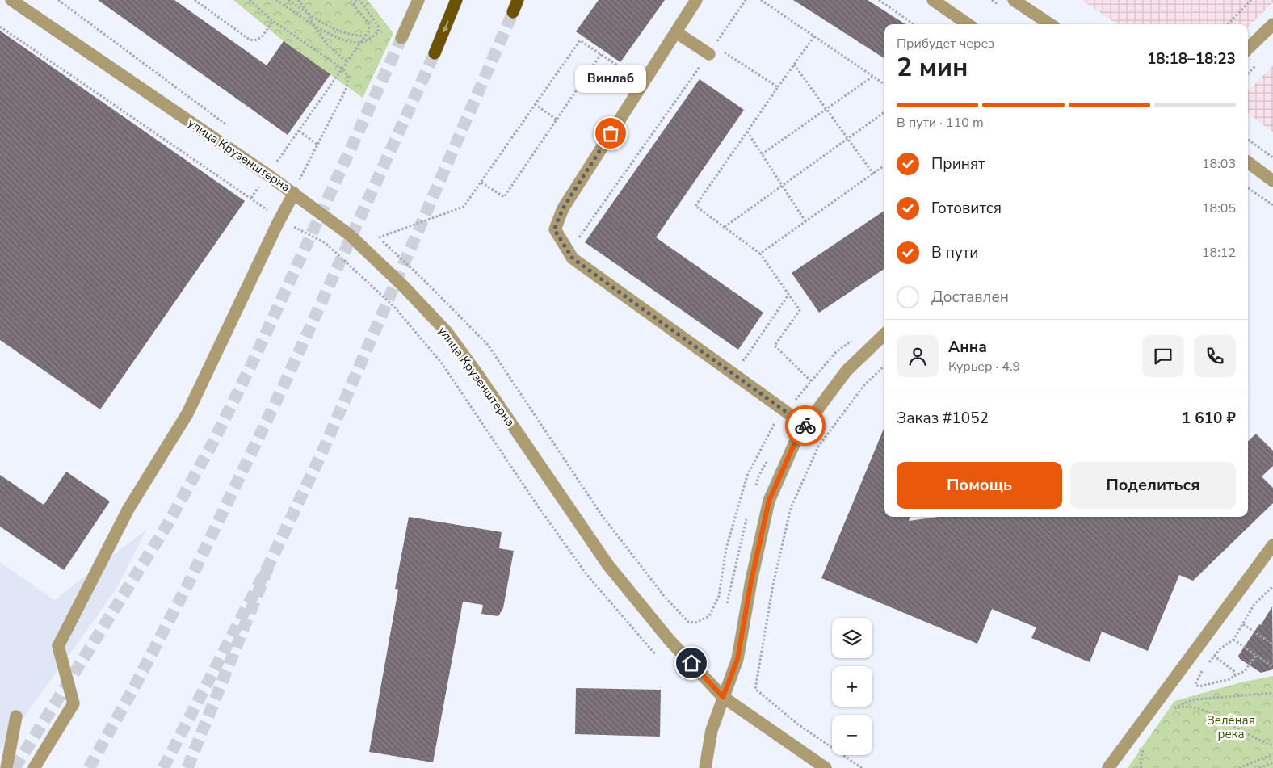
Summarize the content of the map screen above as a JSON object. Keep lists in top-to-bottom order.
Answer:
{
  "streets": {
    "street": ["улица Крузенштерна"]
  },
  "parks": ["Зелёная река"],
  "places": ["Винлаб"],
  "page": {
    "heading": ["2 мин", "Прибудет через", "18:18–18:23"],
    "panel": [
      "Анна",
      "Курьер · 4.9",
      "Заказ #1052",
      "1 610 ₽"
    ],
    "bubble": "Винлаб",
    "bar": "В пути · 110 m",
    "list": [
      ["Принят", "18:03"],
      ["Готовится", "18:05"],
      ["В пути", "18:12"],
      "Доставлен"
    ],
    "buttons": ["Помощь", "Поделиться"],
    "map_buttons": ["+", "−"]
  }
}
